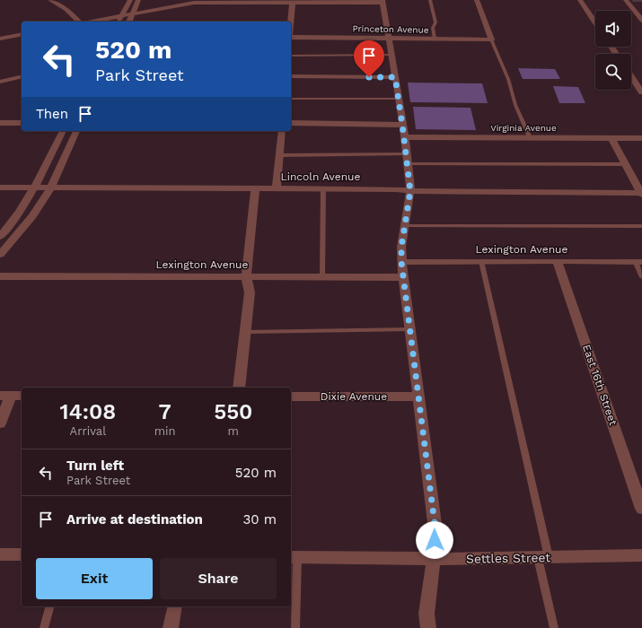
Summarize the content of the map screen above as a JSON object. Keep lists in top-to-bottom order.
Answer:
{
  "streets": {
    "street": [
      "Princeton Avenue",
      "Virginia Avenue",
      "Lincoln Avenue",
      "Lexington Avenue",
      "East 16th Street",
      "Dixie Avenue",
      "Settles Street"
    ]
  },
  "crossings": [
    ["Lexington Avenue", "East 16th Street"]
  ],
  "page": {
    "turn": ["520 m", "Park Street"],
    "then": "Then",
    "eta": [
      "14:08",
      "Arrival",
      "7",
      "min",
      "550",
      "m"
    ],
    "list": [
      {
        "name": "Turn left",
        "note": "Park Street",
        "value": "520 m"
      },
      {
        "name": "Arrive at destination",
        "value": "30 m"
      }
    ],
    "buttons": ["Exit", "Share"]
  }
}
